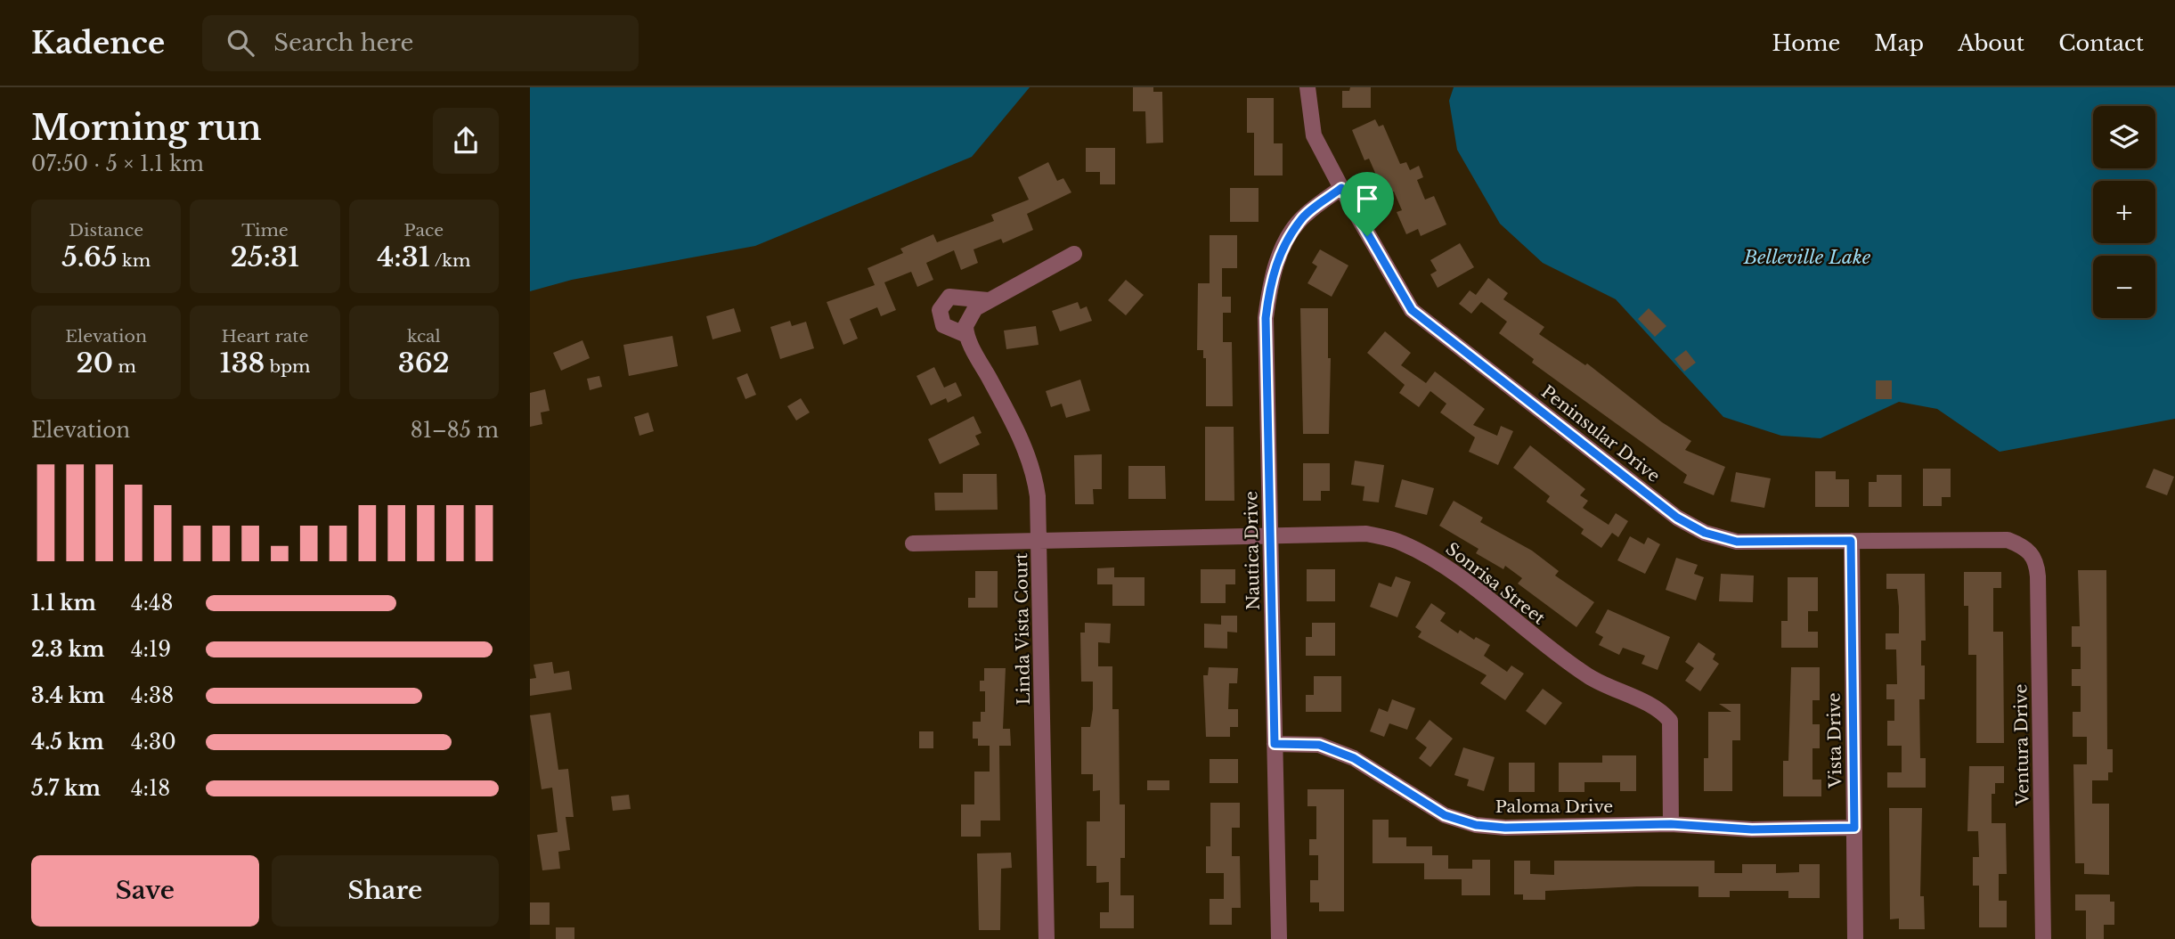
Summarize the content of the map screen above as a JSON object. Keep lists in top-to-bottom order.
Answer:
{
  "streets": {
    "street": [
      "Peninsular Drive",
      "Nautica Drive",
      "Sonrisa Street",
      "Linda Vista Court",
      "Vista Drive",
      "Ventura Drive",
      "Paloma Drive"
    ]
  },
  "crossings": [
    ["Peninsular Drive", "Nautica Drive"],
    ["Peninsular Drive", "Vista Drive"],
    ["Peninsular Drive", "Ventura Drive"],
    ["Nautica Drive", "Sonrisa Street"],
    ["Nautica Drive", "Paloma Drive"],
    ["Sonrisa Street", "Linda Vista Court"],
    ["Sonrisa Street", "Paloma Drive"],
    ["Vista Drive", "Paloma Drive"]
  ],
  "water": ["Belleville Lake"],
  "page": {
    "header": "Kadence",
    "search": "Search here",
    "nav": [
      "Home",
      "Map",
      "About",
      "Contact"
    ],
    "heading": ["Morning run", "07:50 · 5 × 1.1 km"],
    "map_buttons": ["+", "−"],
    "stats": [
      ["Distance", "5.65 km"],
      ["Time", "25:31"],
      ["Pace", "4:31 /km"],
      ["Elevation", "20 m"],
      ["Heart rate", "138 bpm"],
      ["kcal", "362"]
    ],
    "chart": ["Elevation", "81–85 m"],
    "list": [
      {
        "name": "1.1 km",
        "note": "4:48"
      },
      {
        "name": "2.3 km",
        "note": "4:19"
      },
      {
        "name": "3.4 km",
        "note": "4:38"
      },
      {
        "name": "4.5 km",
        "note": "4:30"
      },
      {
        "name": "5.7 km",
        "note": "4:18"
      }
    ],
    "buttons": ["Save", "Share"]
  }
}
